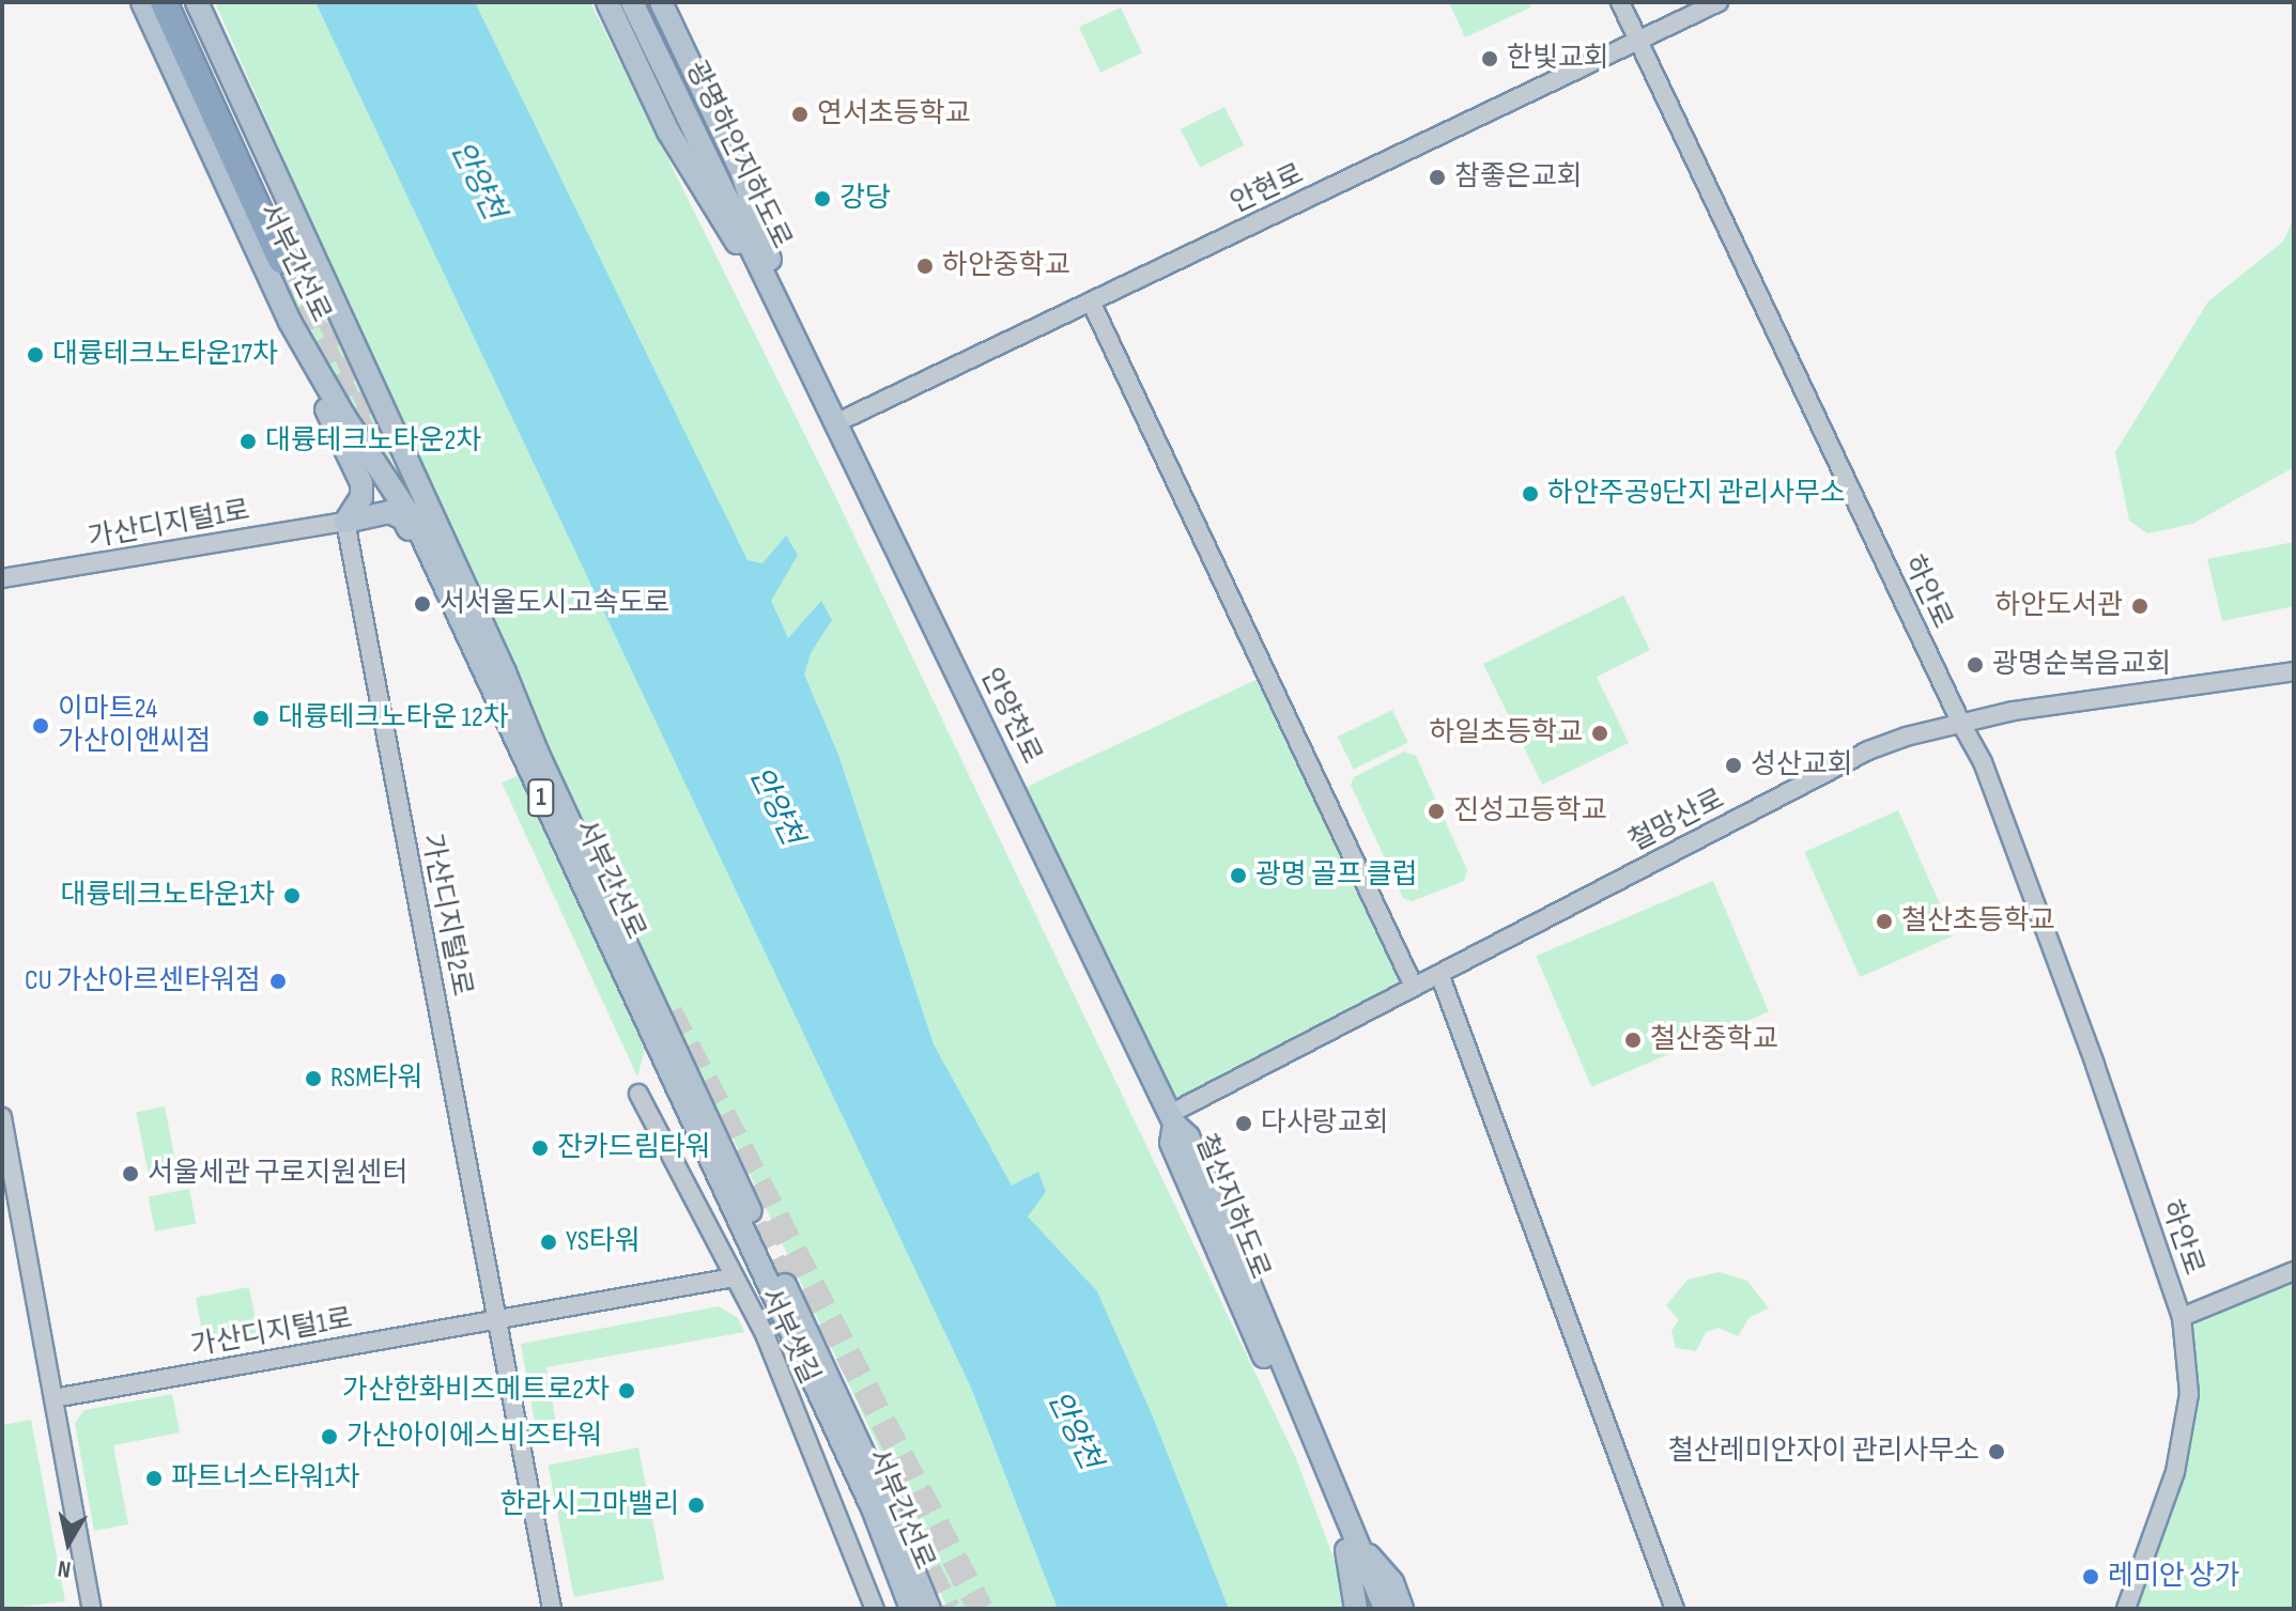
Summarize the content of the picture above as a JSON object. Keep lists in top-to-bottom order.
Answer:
{
  "streets": {
    "main road": [
      "광명하안지하도로",
      "서부간선로",
      "안양천로",
      "1",
      "철산지하도로"
    ],
    "street": [
      "안현로",
      "가산디지털1로",
      "하안로",
      "철망산로",
      "가산디지털2로",
      "서부샛길"
    ]
  },
  "crossings": [
    ["광명하안지하도로", "안양천로"],
    ["안현로", "하안로"],
    ["안현로", "안양천로"],
    ["가산디지털1로", "가산디지털2로"],
    ["하안로", "철망산로"],
    ["안양천로", "철망산로"],
    ["안양천로", "철산지하도로"],
    ["철망산로", "철산지하도로"]
  ],
  "water": ["안양천"],
  "places": [
    "한빛교회",
    "연서초등학교",
    "참좋은교회",
    "강당",
    "하안중학교",
    "대륭테크노타운17차",
    "대륭테크노타운2차",
    "하안주공9단지 관리사무소",
    "서서울도시고속도로",
    "하안도서관",
    "광명순복음교회",
    "대륭테크노타운 12차",
    "이마트24 가산이앤씨점",
    "하일초등학교",
    "성산교회",
    "진성고등학교",
    "광명 골프 클럽",
    "대륭테크노타운1차",
    "철산초등학교",
    "CU 가산아르센타워점",
    "철산중학교",
    "RSM타워",
    "다사랑교회",
    "잔카드림타워",
    "서울세관 구로지원센터",
    "YS타워",
    "가산한화비즈메트로2차",
    "가산아이에스비즈타워",
    "철산레미안자이 관리사무소",
    "파트너스타워1차",
    "한라시그마밸리",
    "레미안 상가"
  ],
  "north": "bottom"
}
